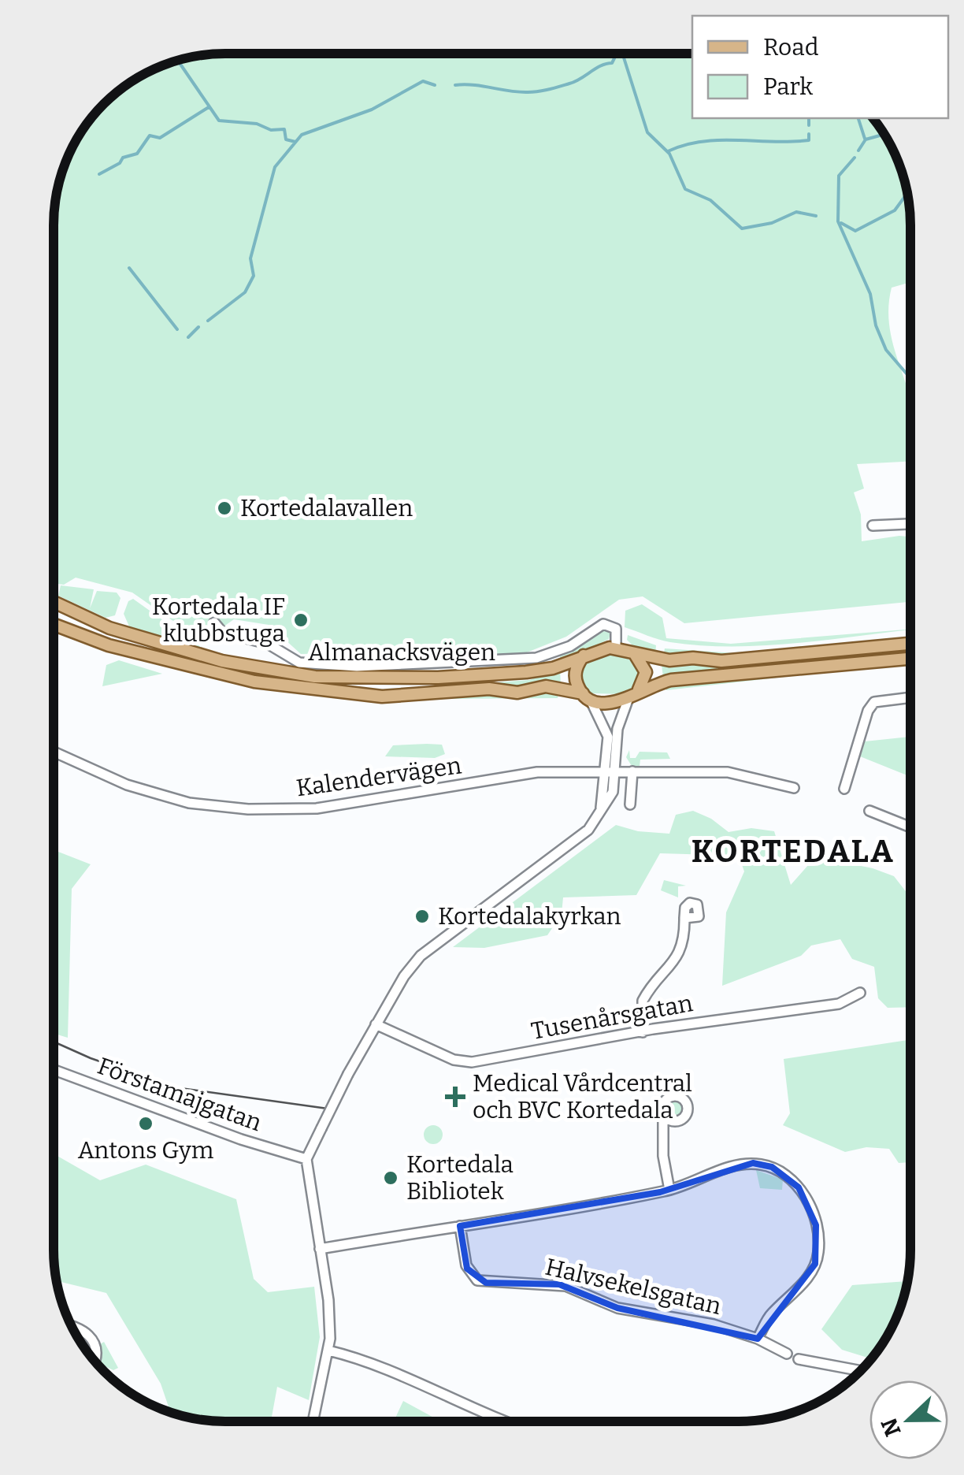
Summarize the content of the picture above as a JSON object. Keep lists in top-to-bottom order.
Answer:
{
  "streets": {
    "main road": ["Almanacksvägen"],
    "street": [
      "Kalendervägen",
      "Tusenårsgatan",
      "Förstamajgatan",
      "Halvsekelsgatan"
    ]
  },
  "districts": ["KORTEDALA"],
  "places": {
    "other": [
      "Kortedalavallen",
      "Kortedala IF klubbstuga",
      "Kortedalakyrkan",
      "Antons Gym",
      "Kortedala Bibliotek"
    ],
    "health": ["Medical Vårdcentral och BVC Kortedala"]
  },
  "legend": ["Road", "Park"],
  "north": "left"
}
